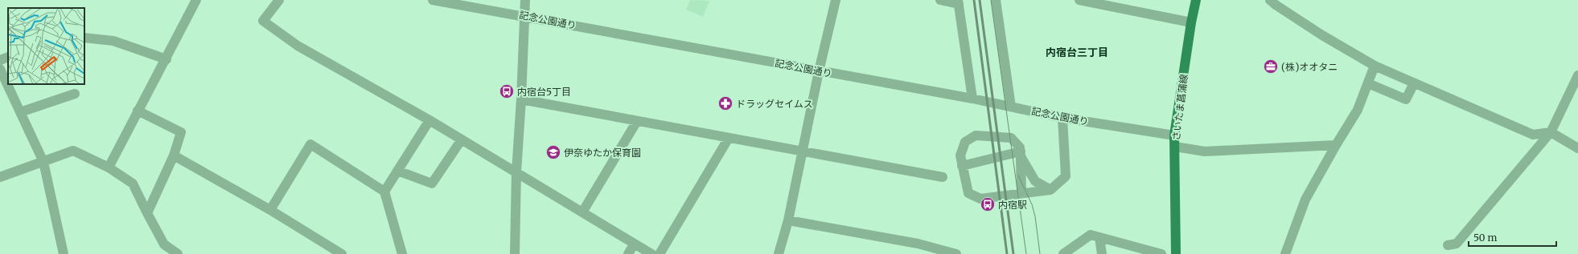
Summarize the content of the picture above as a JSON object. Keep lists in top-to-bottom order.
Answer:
{
  "streets": {
    "main road": ["さいたま菖蒲線"],
    "street": ["記念公園通り"]
  },
  "crossings": [
    ["記念公園通り", "さいたま菖蒲線"]
  ],
  "districts": ["内宿台三丁目"],
  "places": {
    "office": ["(株)オオタニ"],
    "bus stop": ["内宿台5丁目", "内宿駅"],
    "pharmacy": ["ドラッグセイムス"],
    "school or university": ["伊奈ゆたか保育園"]
  },
  "scale_bar": "50 m"
}
